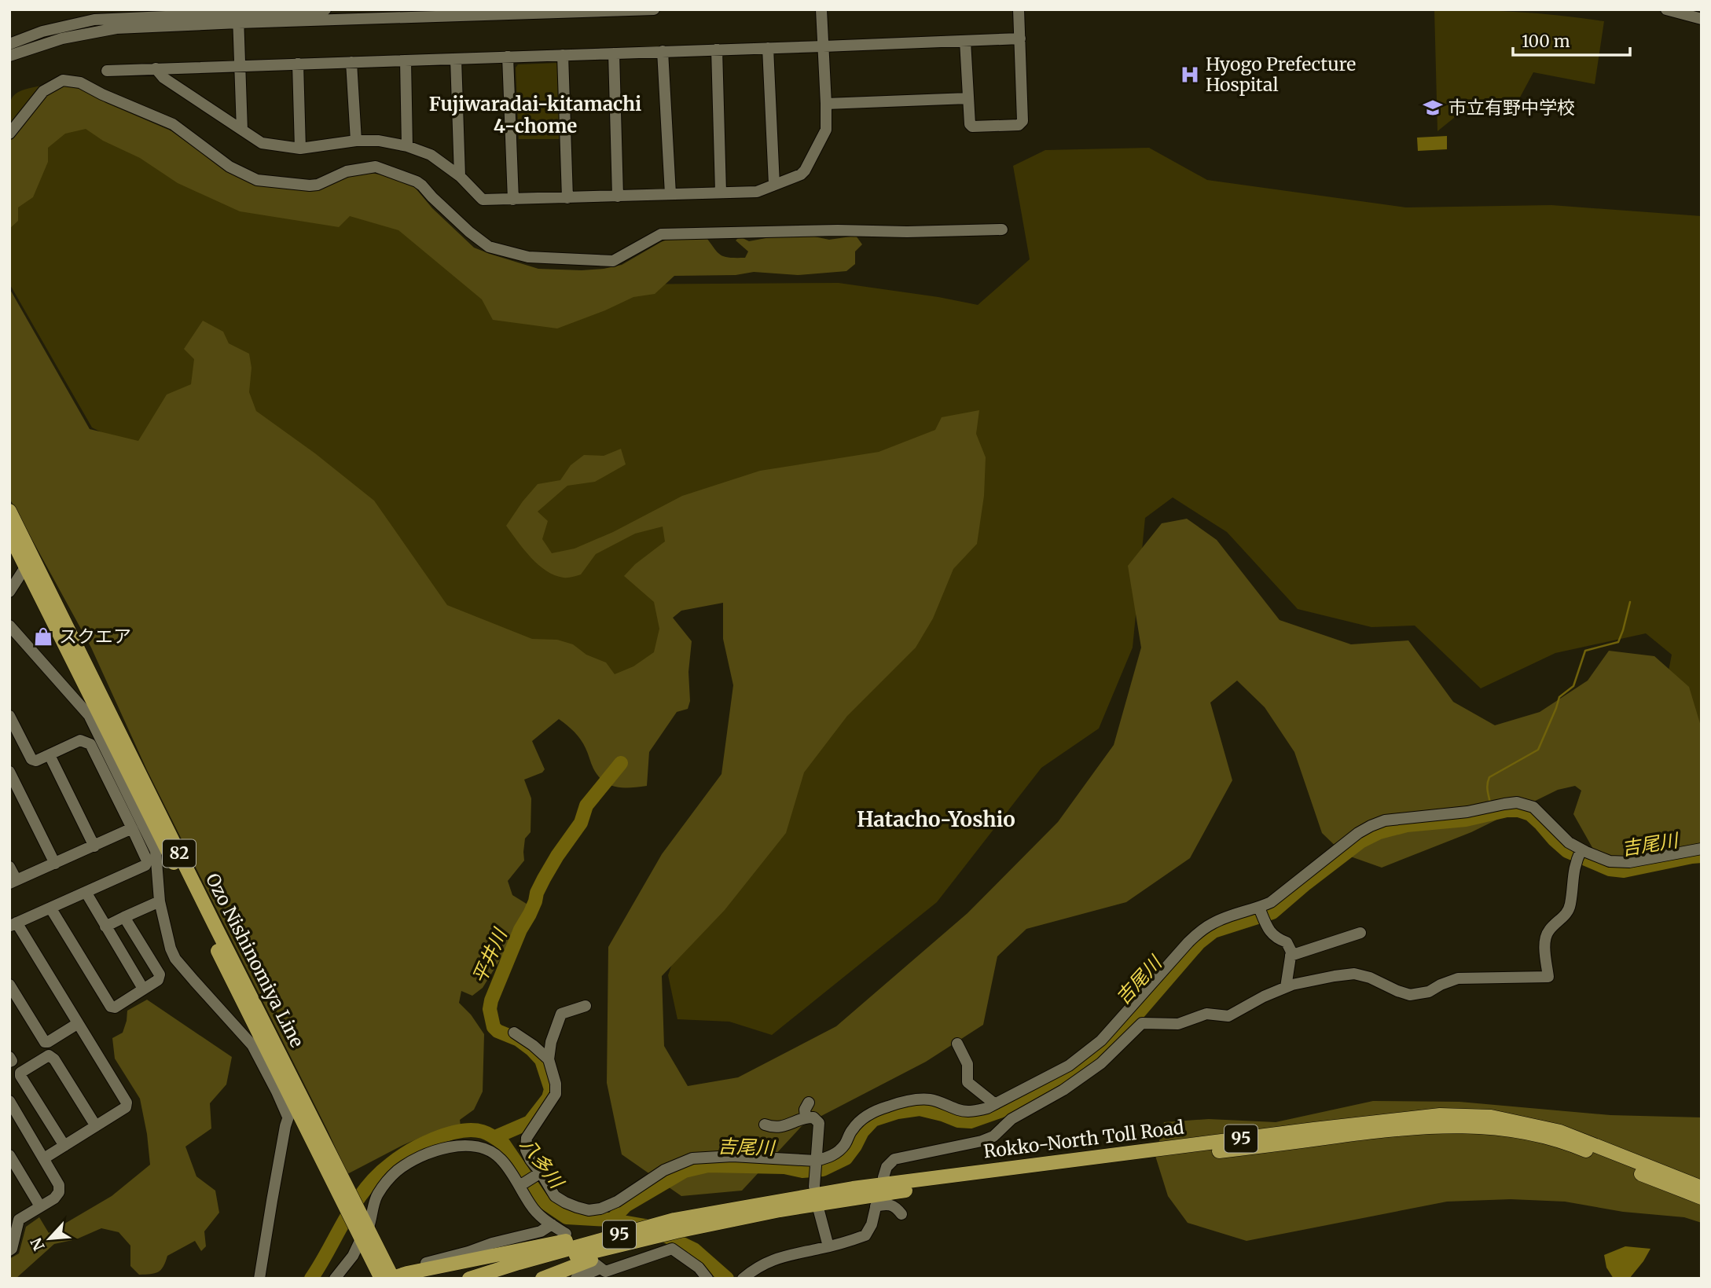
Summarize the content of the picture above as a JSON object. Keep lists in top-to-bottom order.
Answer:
{
  "streets": {
    "main road": [
      "82",
      "Ozo Nishinomiya Line",
      "95",
      "Rokko-North Toll Road"
    ]
  },
  "districts": ["Fujiwaradai-kitamachi 4-chome", "Hatacho-Yoshio"],
  "water": ["吉尾川", "平井川", "八多川"],
  "places": {
    "hospital": ["Hyogo Prefecture Hospital"],
    "school or university": ["市立有野中学校"],
    "shop": ["スクエア"]
  },
  "scale_bar": "100 m",
  "north": "bottom left"
}
